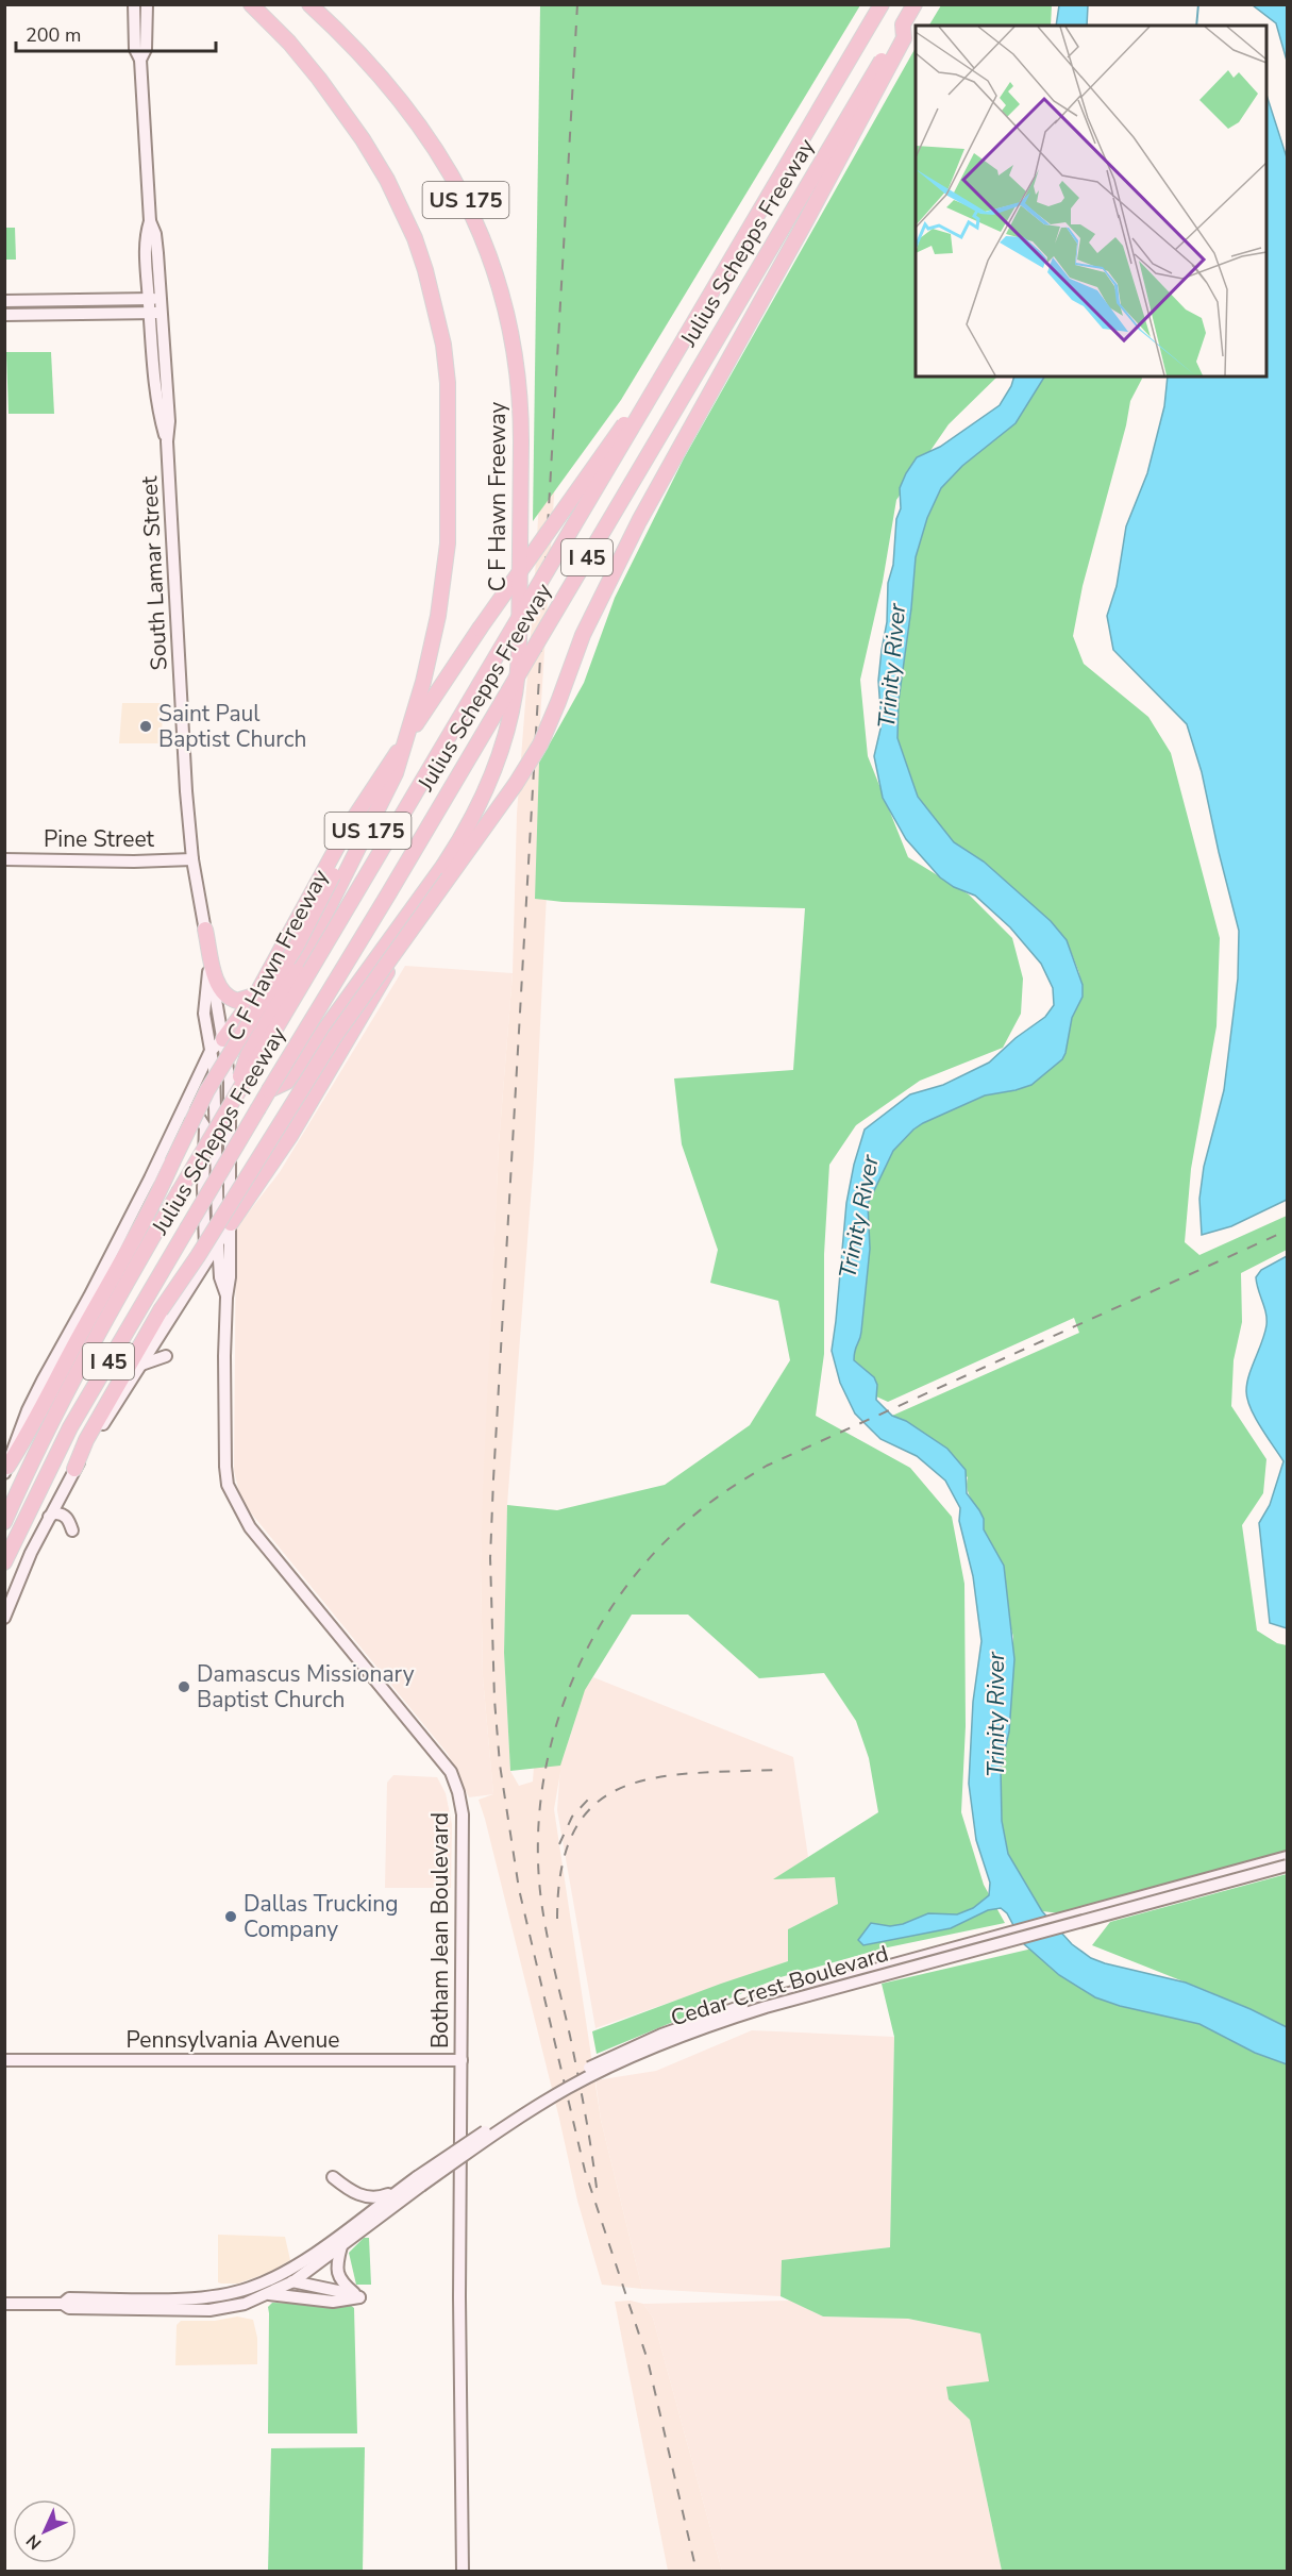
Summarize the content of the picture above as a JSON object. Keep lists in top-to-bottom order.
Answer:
{
  "streets": {
    "highway": [
      "US 175",
      "Julius Schepps Freeway",
      "C F Hawn Freeway",
      "I 45"
    ],
    "main road": [
      "South Lamar Street",
      "Pine Street",
      "Botham Jean Boulevard",
      "Cedar Crest Boulevard",
      "Pennsylvania Avenue"
    ]
  },
  "crossings": [
    ["Julius Schepps Freeway", "C F Hawn Freeway"],
    ["Julius Schepps Freeway", "South Lamar Street"],
    ["South Lamar Street", "Pine Street"],
    ["South Lamar Street", "Botham Jean Boulevard"],
    ["Botham Jean Boulevard", "Pennsylvania Avenue"]
  ],
  "water": ["Trinity River"],
  "places": ["Saint Paul Baptist Church", "Damascus Missionary Baptist Church", "Dallas Trucking Company"],
  "scale_bar": "200 m",
  "north": "bottom left"
}
